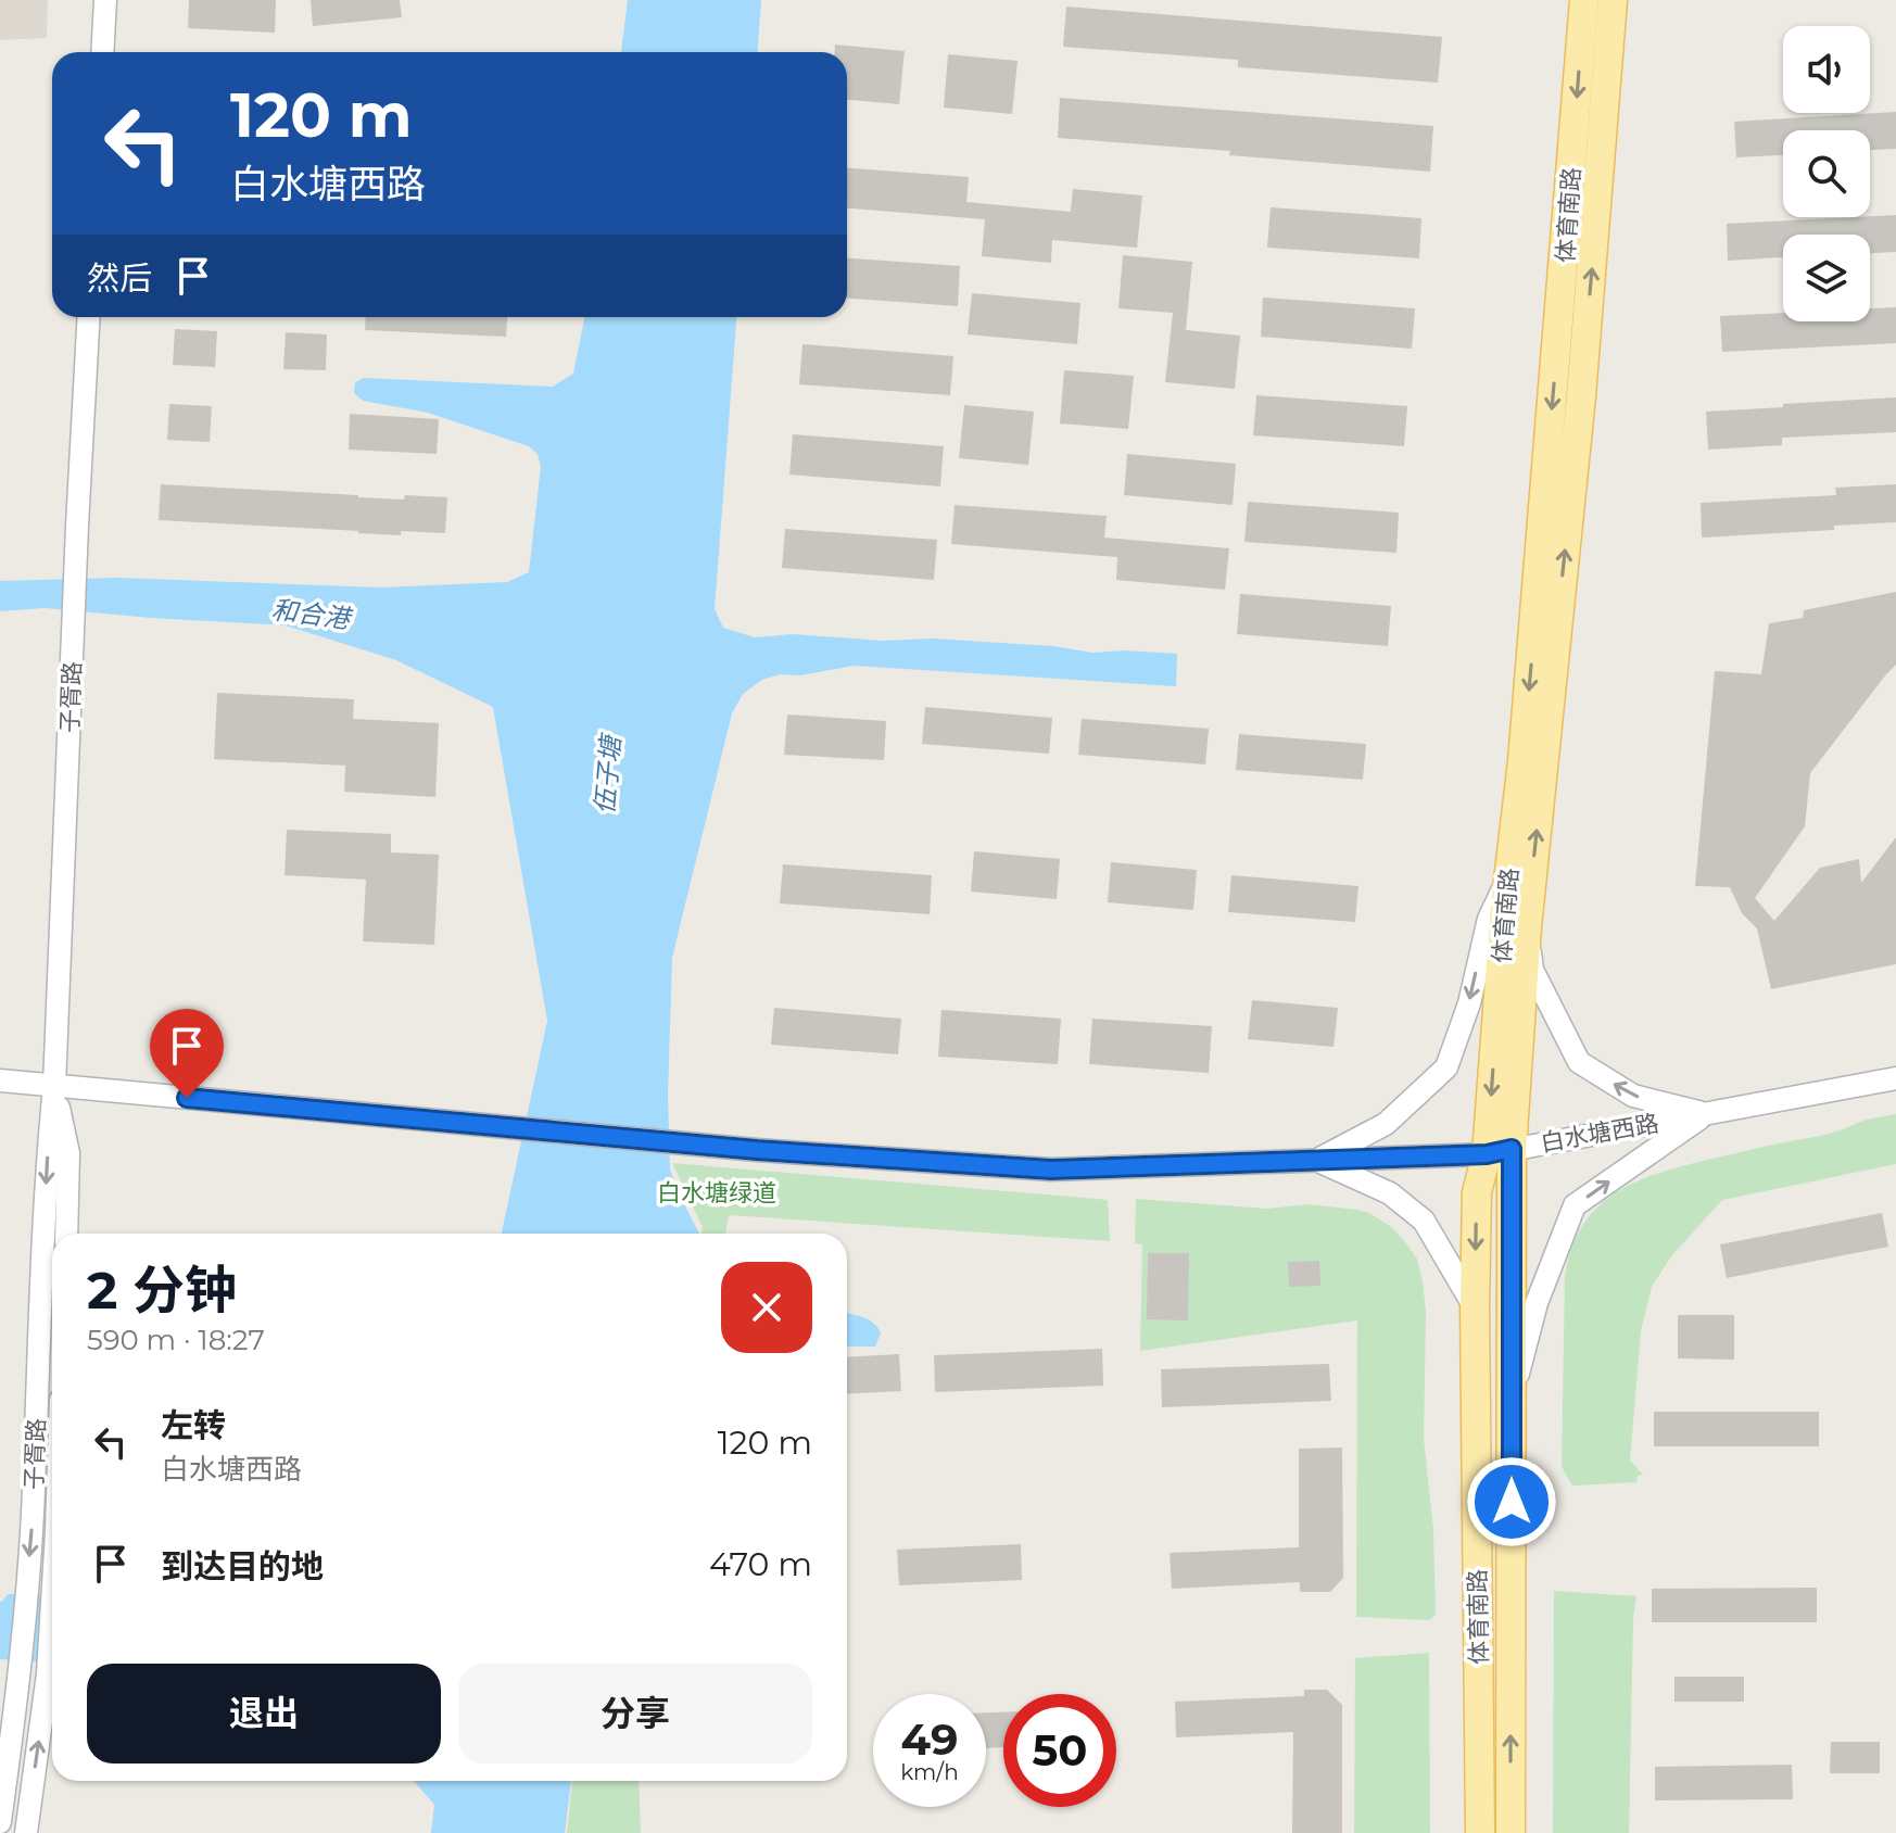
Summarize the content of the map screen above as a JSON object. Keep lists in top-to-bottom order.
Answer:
{
  "streets": {
    "main road": ["体育南路"],
    "street": ["子胥路", "白水塘西路"]
  },
  "crossings": [
    ["体育南路", "白水塘西路"],
    ["子胥路", "白水塘西路"]
  ],
  "water": ["和合港", "伍子塘"],
  "parks": ["白水塘绿道"],
  "page": {
    "turn": ["120 m", "白水塘西路"],
    "then": "然后",
    "heading": ["2 分钟", "590 m · 18:27"],
    "list": [
      {
        "name": "左转",
        "note": "白水塘西路",
        "value": "120 m"
      },
      {
        "name": "到达目的地",
        "value": "470 m"
      }
    ],
    "buttons": ["退出", "分享"],
    "speed": "49 km/h",
    "limit": "50"
  }
}
